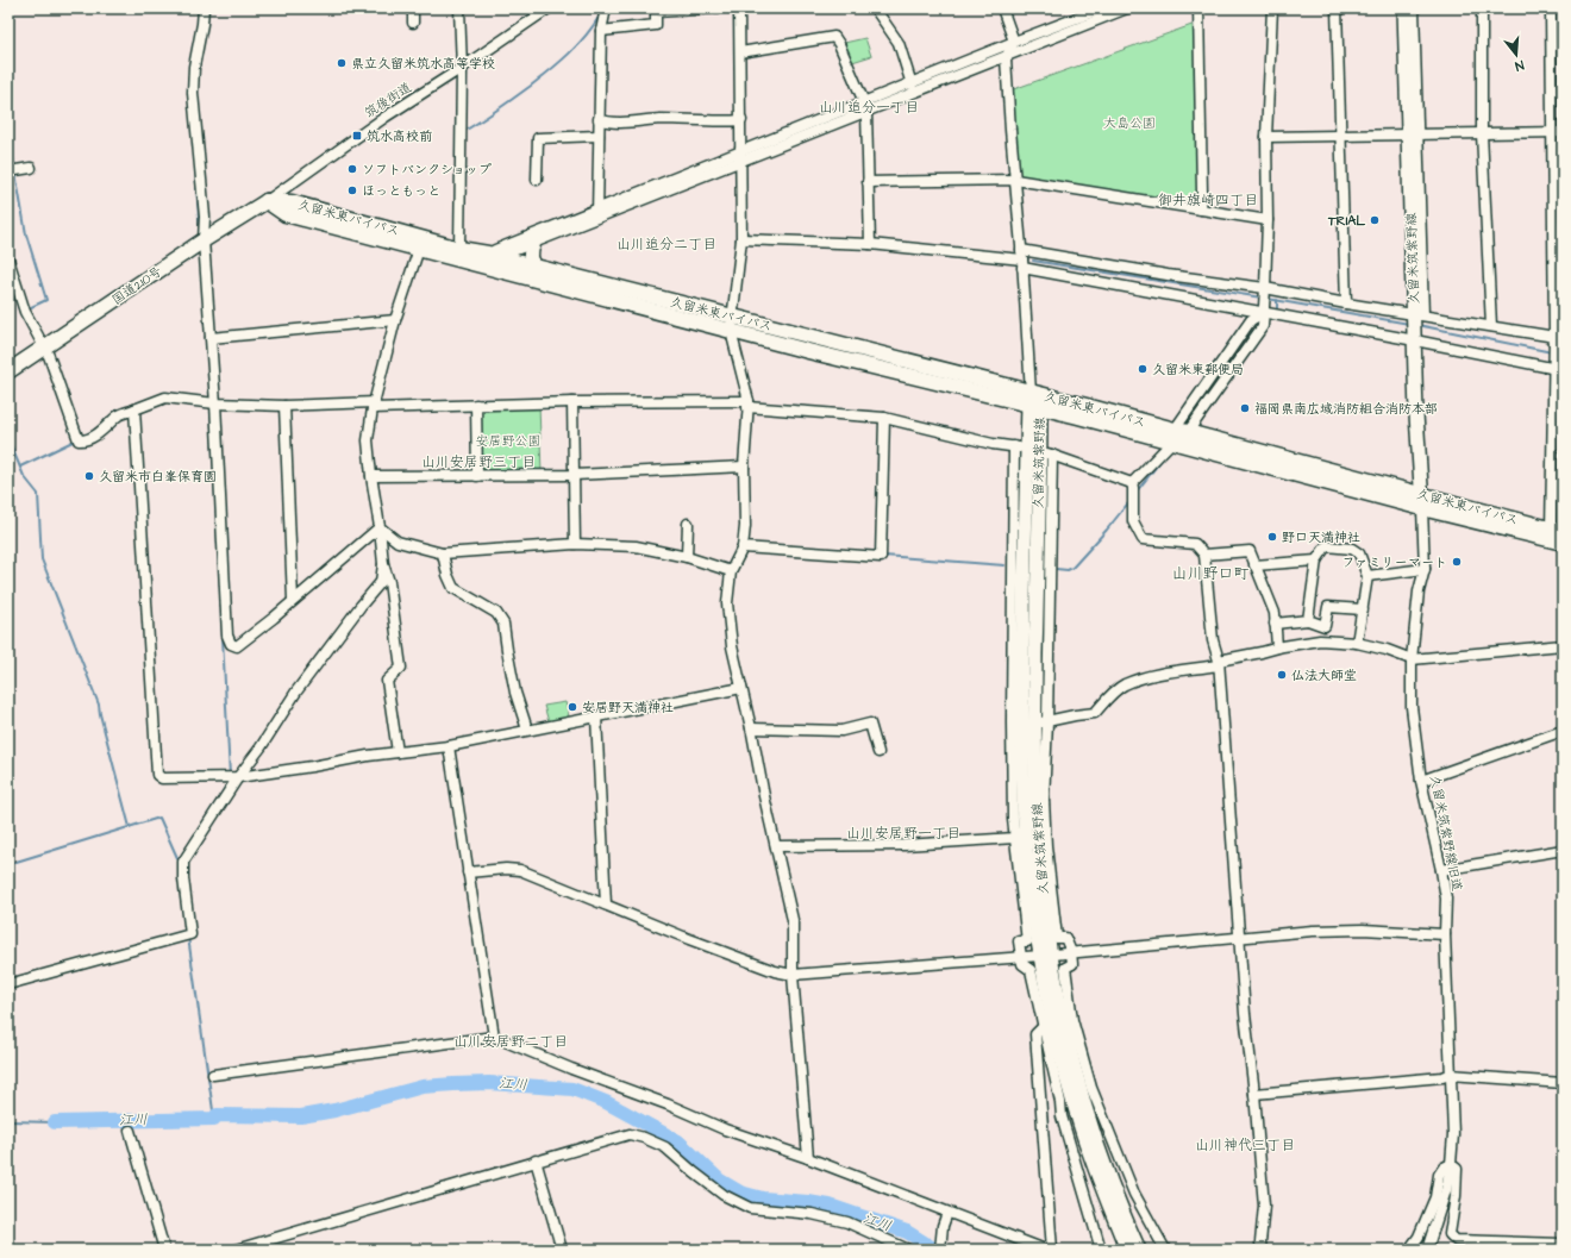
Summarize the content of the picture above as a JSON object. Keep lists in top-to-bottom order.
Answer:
{
  "streets": {
    "highway": ["久留米東バイパス", "国道210号"],
    "main road": ["久留米筑紫野線"],
    "street": ["筑後街道", "久留米筑紫野線旧道"]
  },
  "crossings": [
    ["筑後街道", "久留米東バイパス"],
    ["筑後街道", "国道210号"],
    ["久留米東バイパス", "久留米筑紫野線"],
    ["久留米東バイパス", "国道210号"],
    ["久留米東バイパス", "久留米筑紫野線旧道"],
    ["久留米筑紫野線", "久留米筑紫野線旧道"]
  ],
  "districts": [
    "山川追分一丁目",
    "御井旗崎四丁目",
    "山川追分二丁目",
    "山川安居野三丁目",
    "山川野口町",
    "山川安居野一丁目",
    "山川安居野二丁目",
    "山川神代三丁目"
  ],
  "water": ["江川"],
  "parks": ["大島公園", "安居野公園"],
  "places": {
    "other": [
      "県立久留米筑水高等学校",
      "ソフトバンクショップ",
      "ほっともっと",
      "TRIAL",
      "久留米東郵便局",
      "福岡県南広域消防組合消防本部",
      "久留米市白峯保育園",
      "野口天満神社",
      "ファミリーマート",
      "仏法大師堂",
      "安居野天満神社"
    ],
    "transit": ["筑水高校前"]
  },
  "north": "bottom"
}
